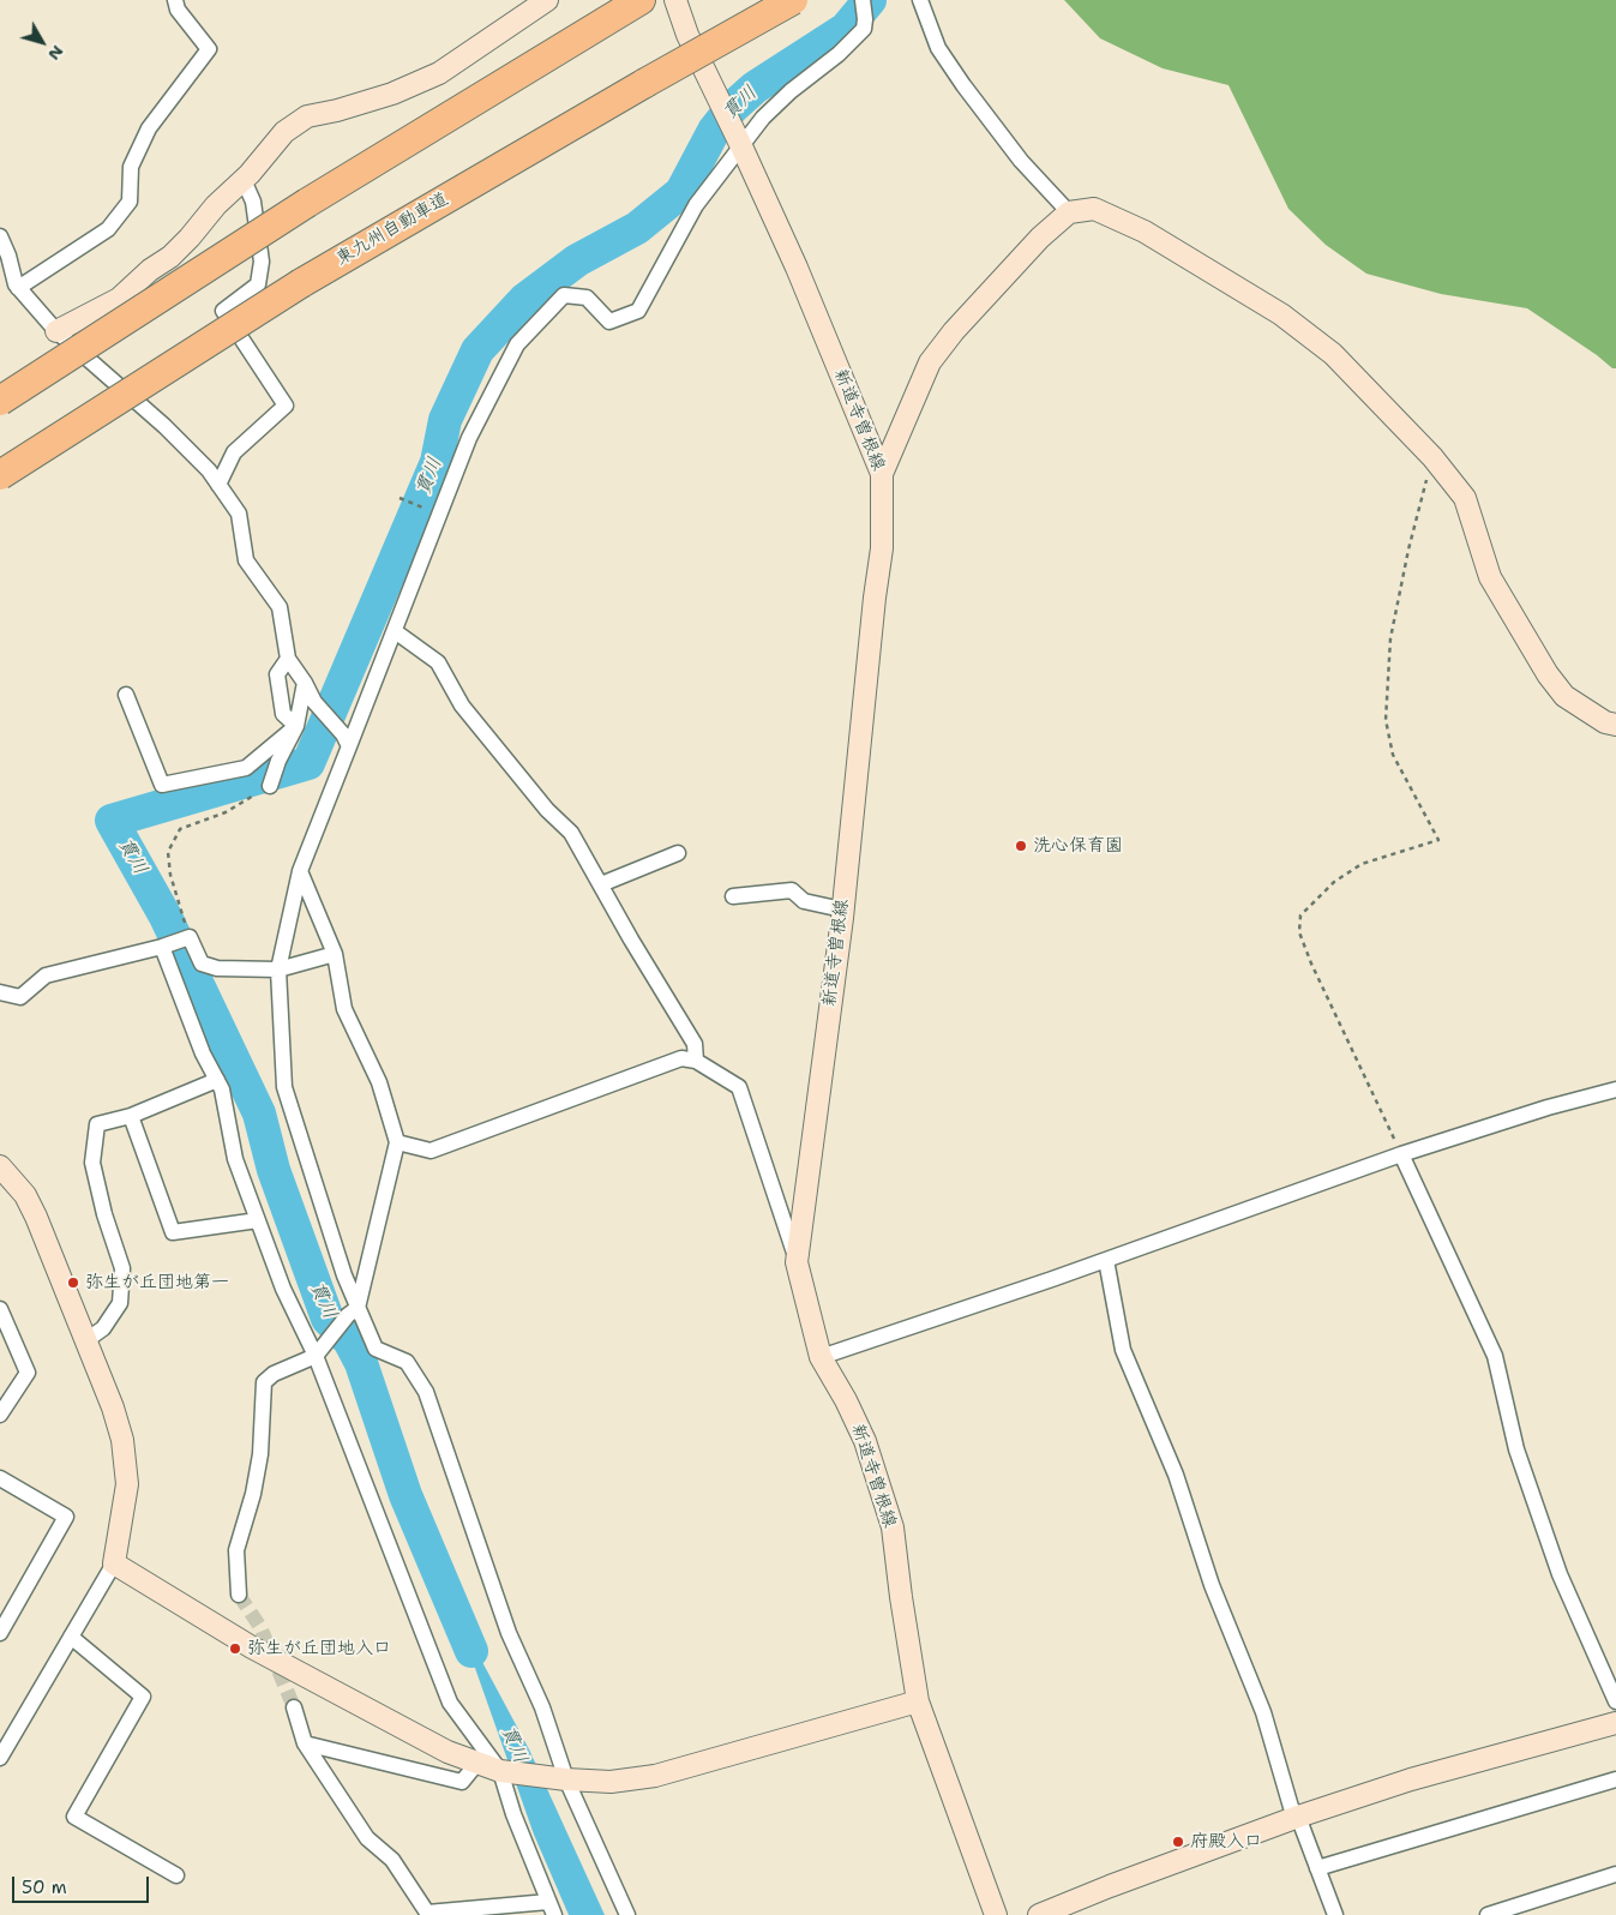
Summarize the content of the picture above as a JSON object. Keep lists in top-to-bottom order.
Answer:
{
  "streets": {
    "highway": ["東九州自動車道"],
    "street": ["新道寺曽根線"]
  },
  "water": ["貫川"],
  "places": [
    "洗心保育園",
    "弥生が丘団地第一",
    "弥生が丘団地入口",
    "府殿入口"
  ],
  "scale_bar": "50 m",
  "north": "bottom right"
}
